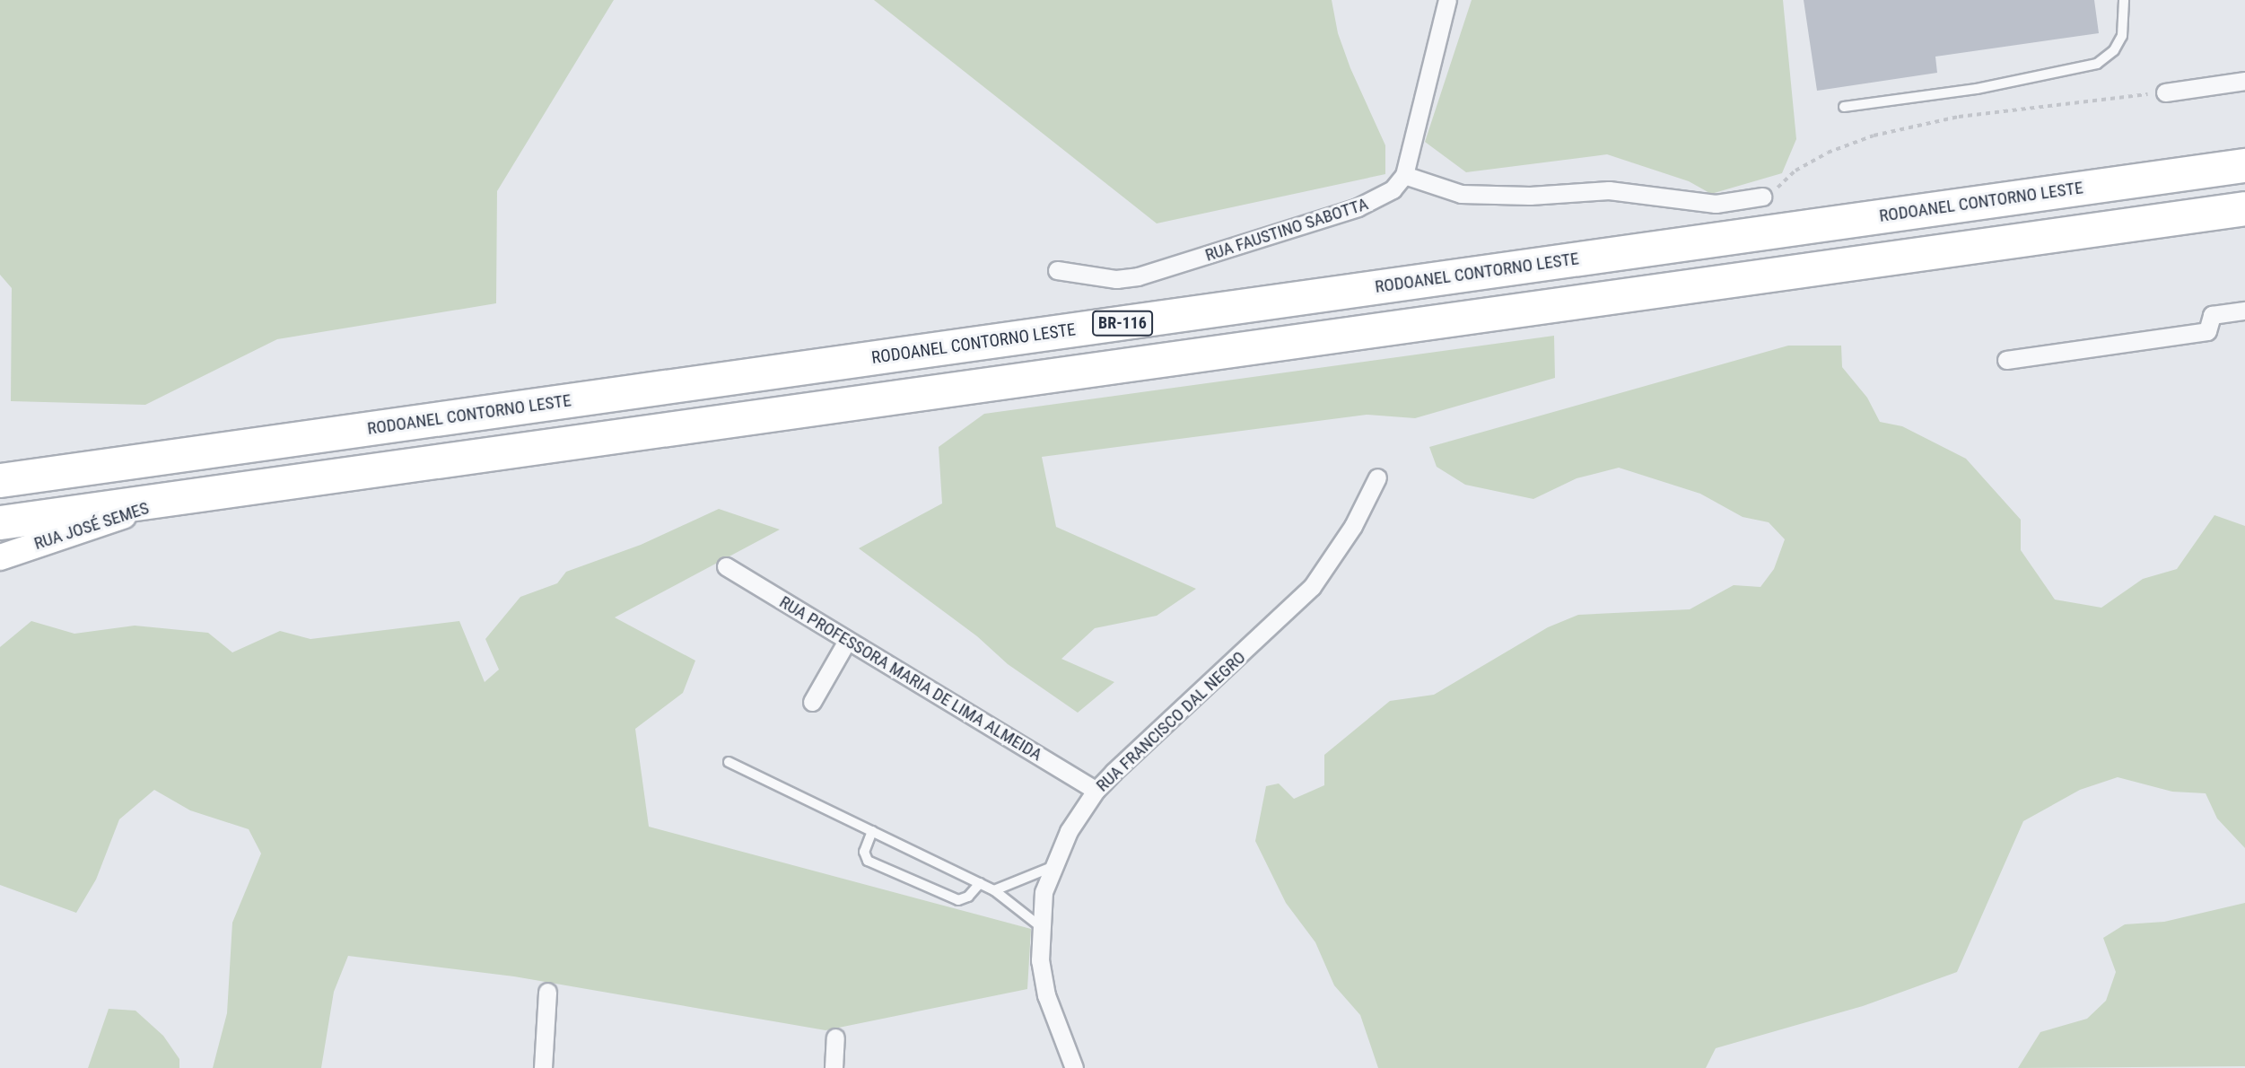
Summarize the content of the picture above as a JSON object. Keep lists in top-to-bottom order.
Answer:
{
  "streets": {
    "highway": ["RODOANEL CONTORNO LESTE", "BR-116"],
    "main road": ["RUA JOSÉ SEMES"],
    "street": ["RUA FAUSTINO SABOTTA", "RUA PROFESSORA MARIA DE LIMA ALMEIDA", "RUA FRANCISCO DAL NEGRO"]
  },
  "crossings": [
    ["BR-116", "RUA JOSÉ SEMES"],
    ["RUA PROFESSORA MARIA DE LIMA ALMEIDA", "RUA FRANCISCO DAL NEGRO"]
  ]
}
